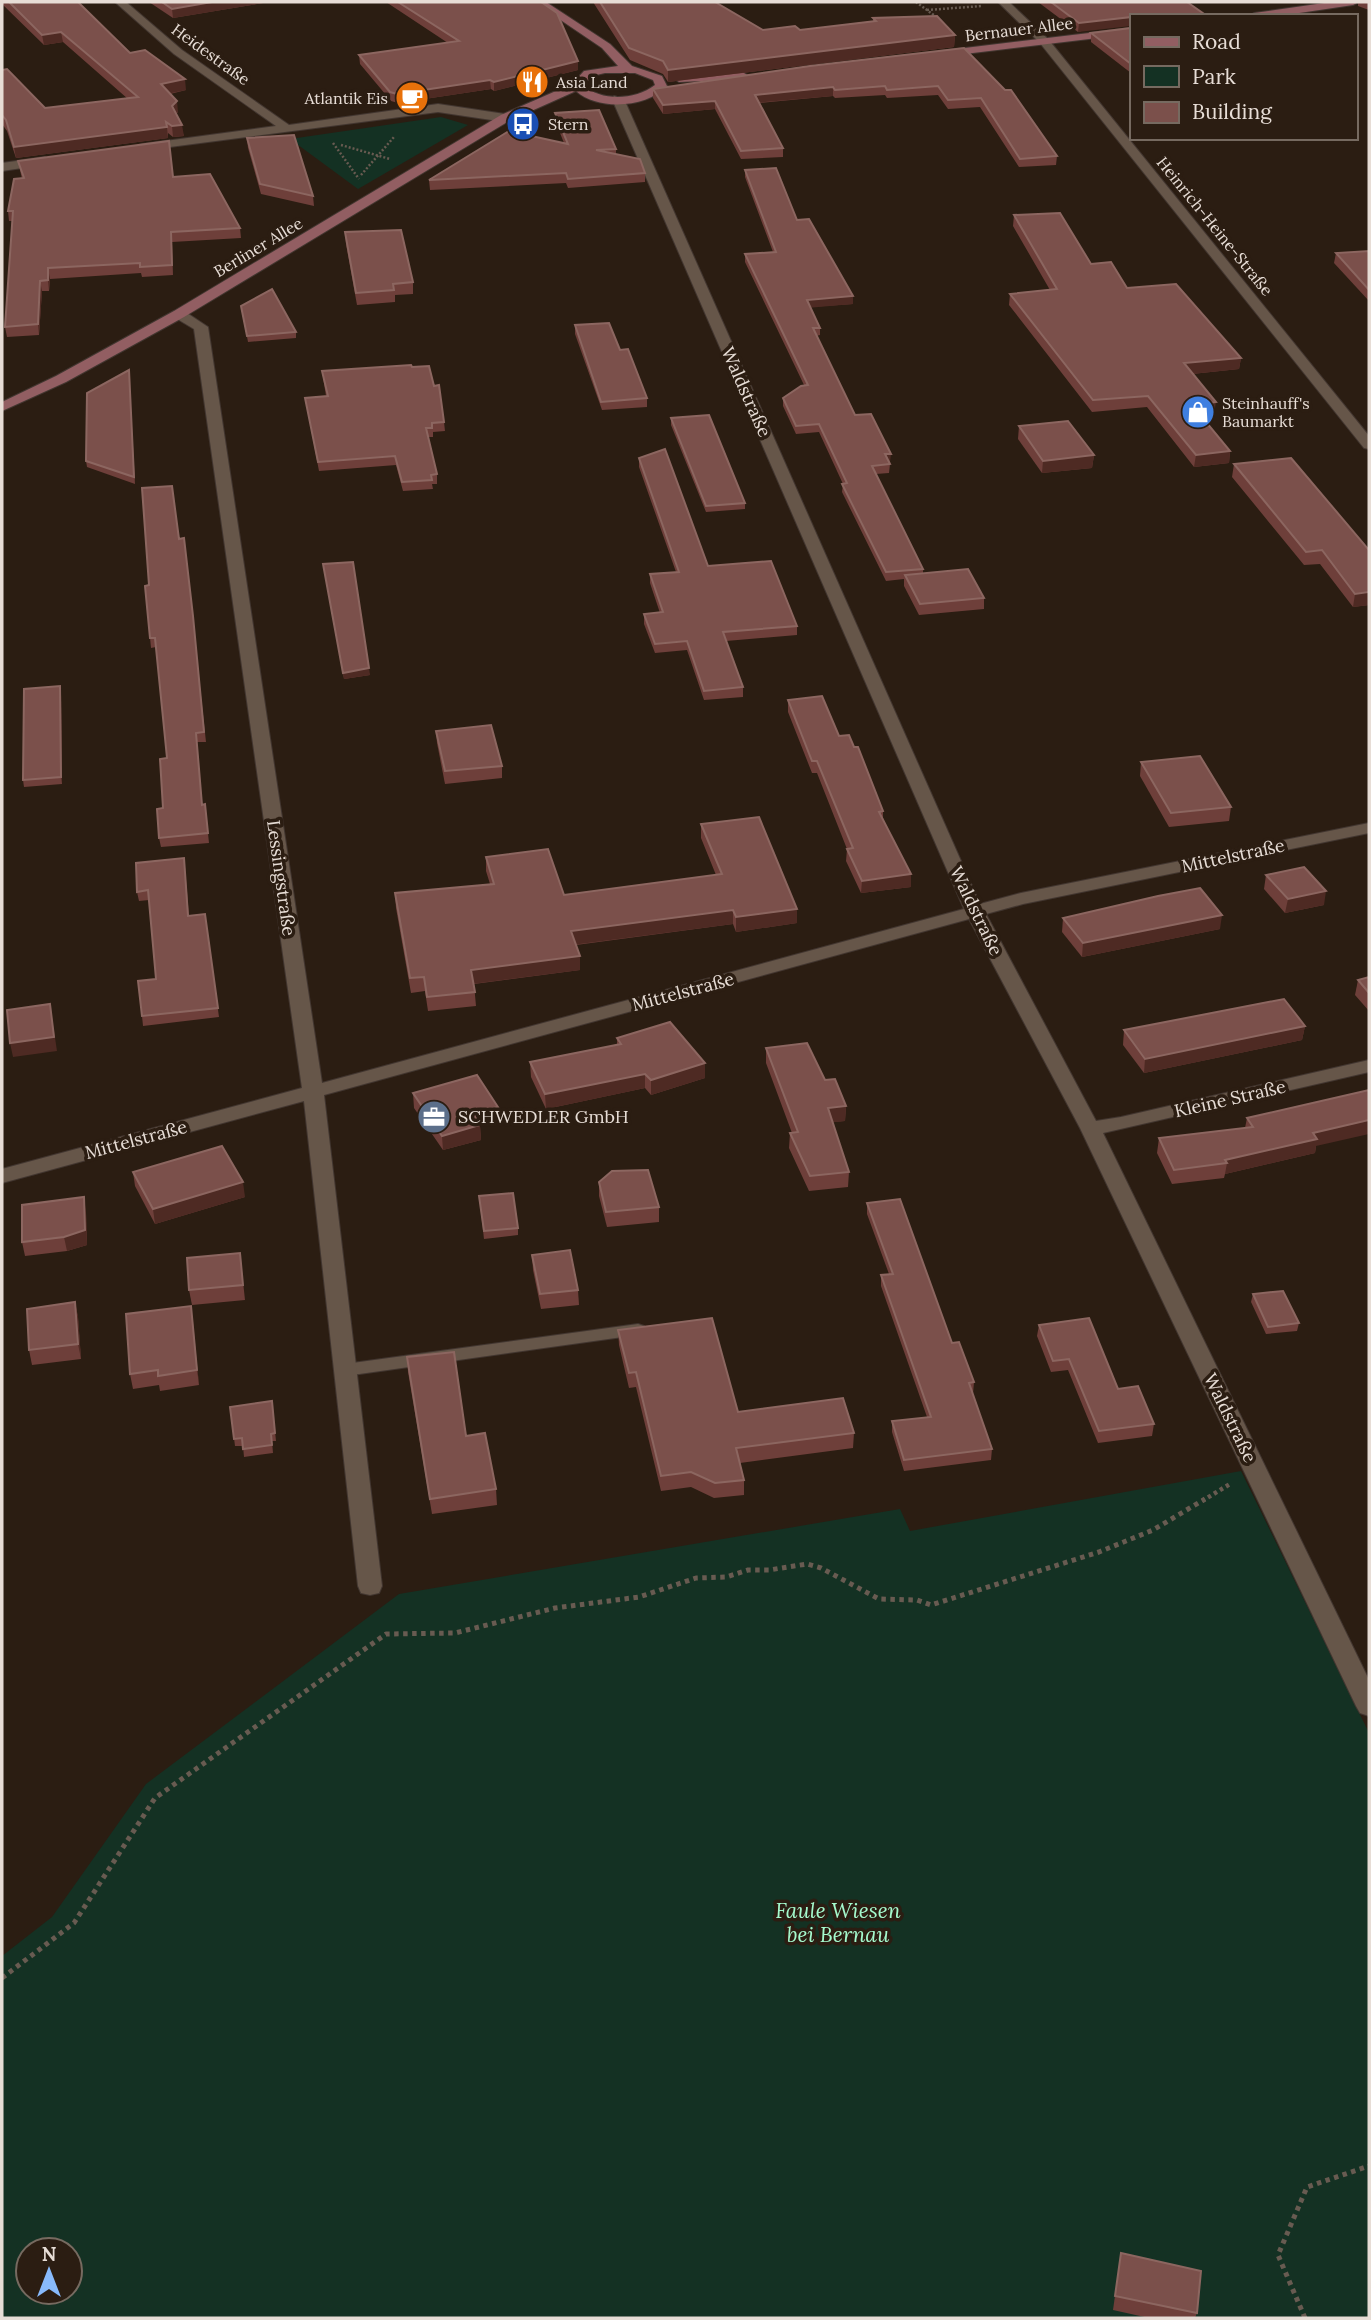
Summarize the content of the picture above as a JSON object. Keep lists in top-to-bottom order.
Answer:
{
  "streets": {
    "main road": ["Bernauer Allee", "Berliner Allee"],
    "street": [
      "Heidestraße",
      "Heinrich-Heine-Straße",
      "Waldstraße",
      "Mittelstraße",
      "Lessingstraße",
      "Kleine Straße"
    ]
  },
  "crossings": [
    ["Bernauer Allee", "Heinrich-Heine-Straße"],
    ["Berliner Allee", "Lessingstraße"],
    ["Waldstraße", "Mittelstraße"],
    ["Waldstraße", "Kleine Straße"],
    ["Mittelstraße", "Lessingstraße"]
  ],
  "parks": ["Faule Wiesen bei Bernau"],
  "places": {
    "restaurant": ["Asia Land"],
    "cafe": ["Atlantik Eis"],
    "bus stop": ["Stern"],
    "shop": ["Steinhauff's Baumarkt"],
    "office": ["SCHWEDLER GmbH"]
  },
  "legend": ["Road", "Park", "Building"],
  "north": "top"
}
